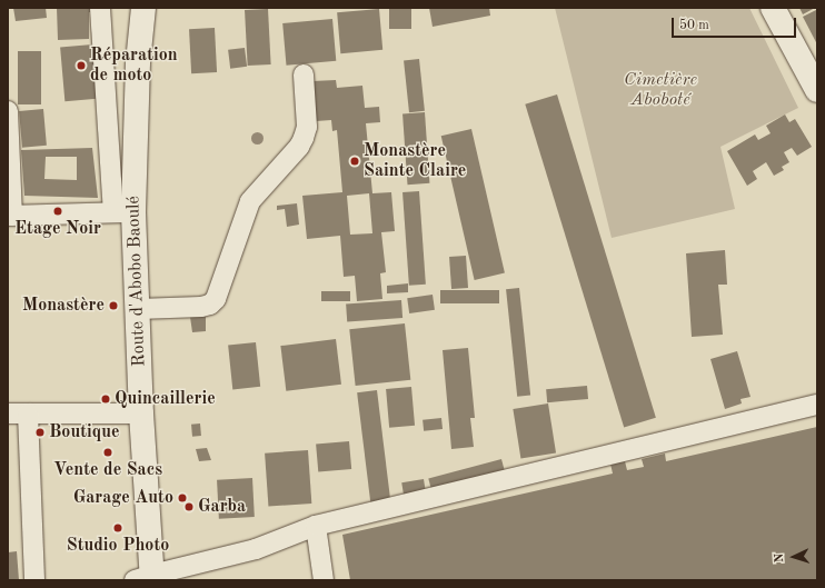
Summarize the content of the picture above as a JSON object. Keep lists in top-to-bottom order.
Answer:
{
  "streets": {
    "main road": ["Route d'Abobo Baoulé"]
  },
  "parks": ["Cimetière Aboboté"],
  "places": [
    "Réparation de moto",
    "Monastère Sainte Claire",
    "Etage Noir",
    "Monastère",
    "Quincaillerie",
    "Boutique",
    "Vente de Sacs",
    "Garage Auto",
    "Garba",
    "Studio Photo"
  ],
  "scale_bar": "50 m",
  "north": "left"
}
